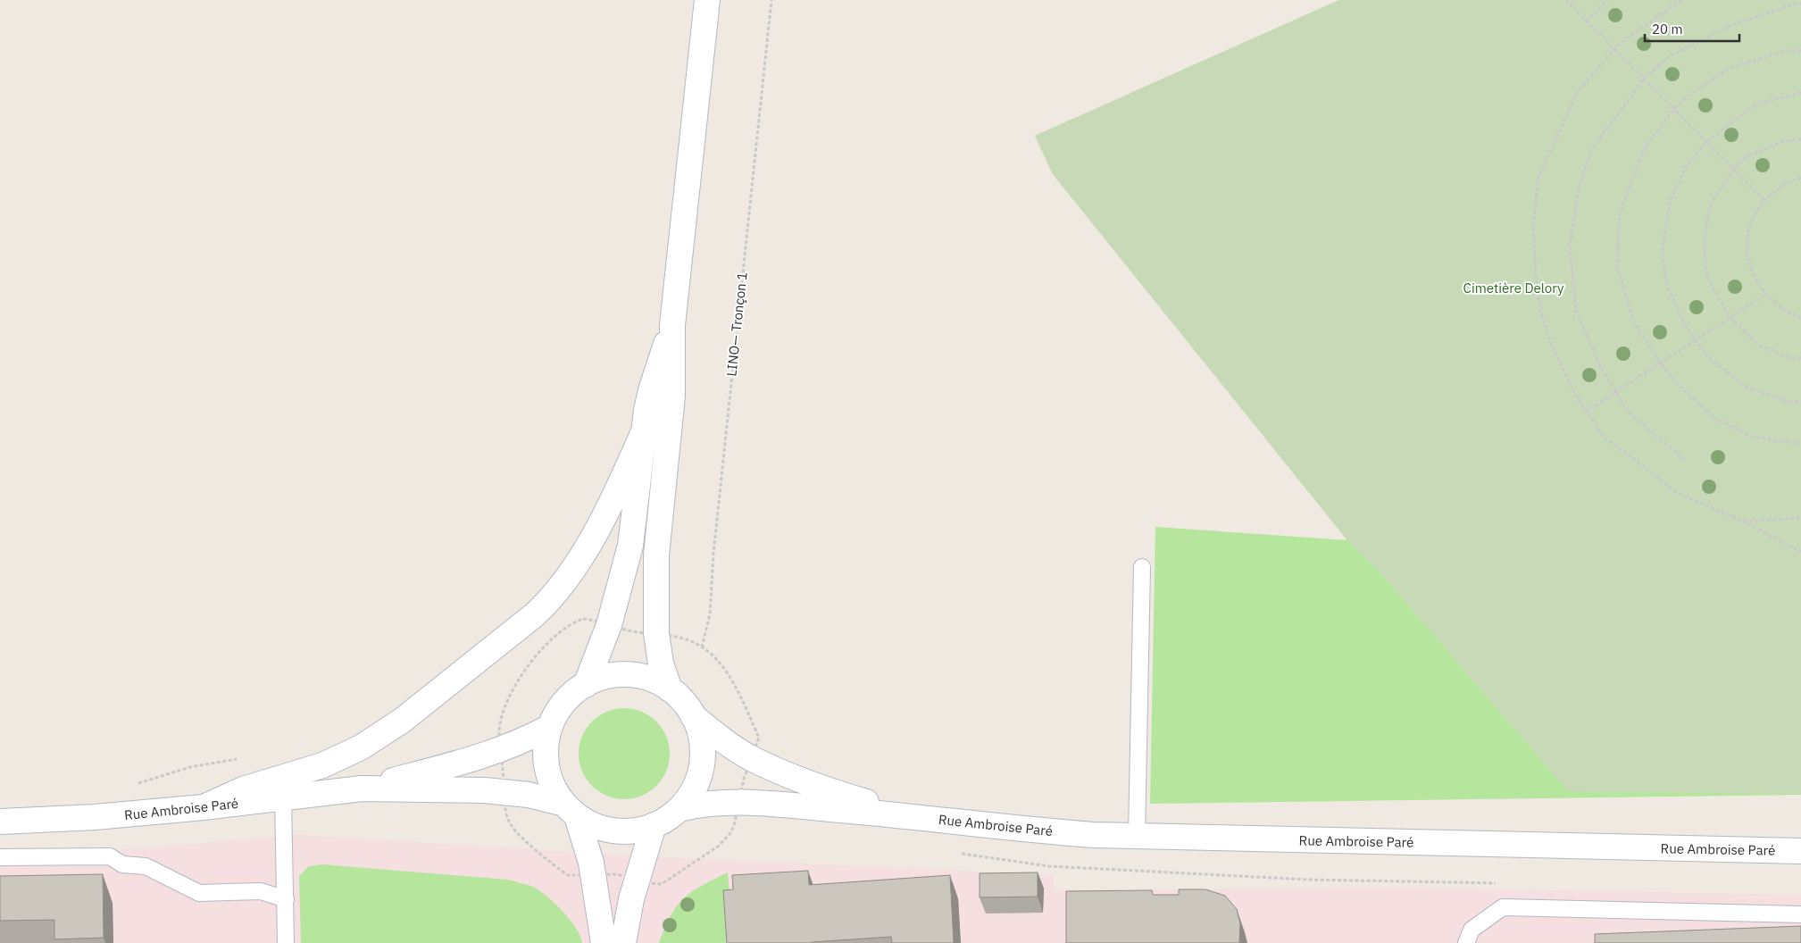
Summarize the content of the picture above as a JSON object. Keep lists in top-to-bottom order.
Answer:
{
  "streets": {
    "main road": ["Rue Ambroise Paré"],
    "path": ["LINO— Tronçon 1"]
  },
  "parks": ["Cimetière Delory"],
  "scale_bar": "20 m"
}
